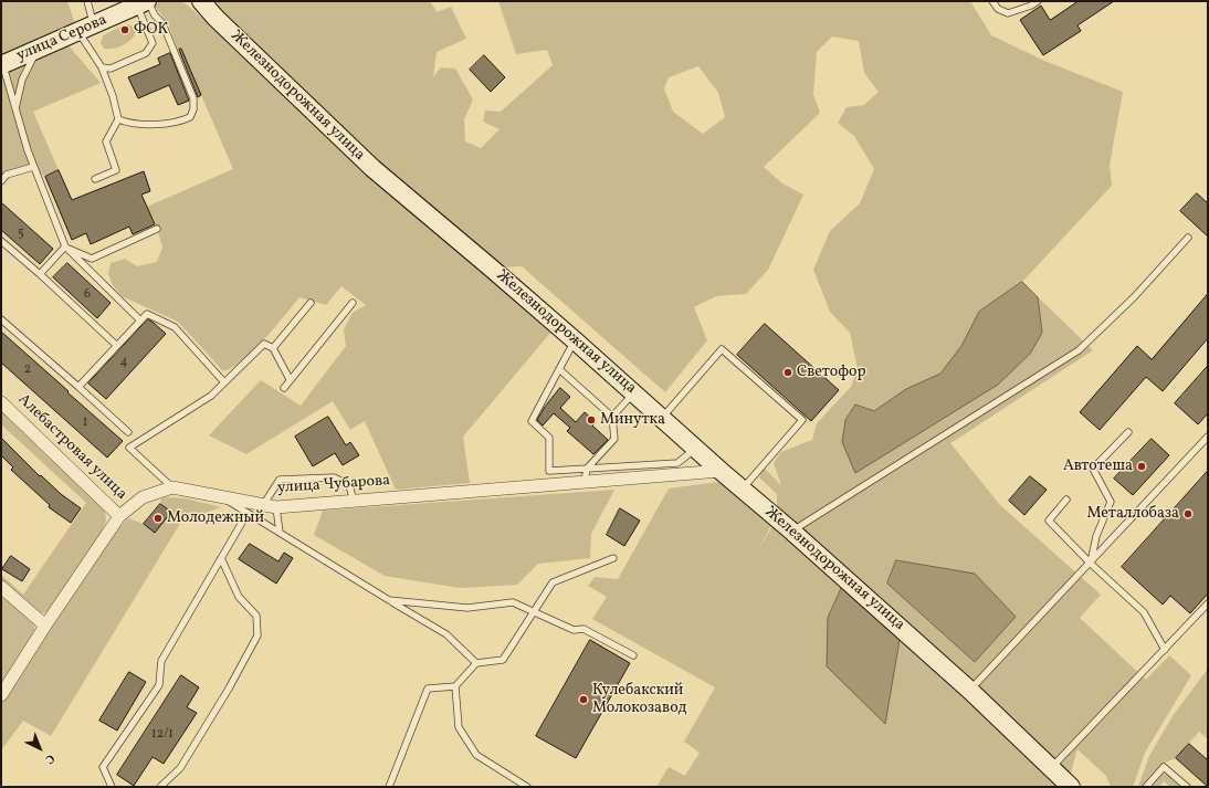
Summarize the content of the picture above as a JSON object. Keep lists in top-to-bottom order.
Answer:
{
  "streets": {
    "street": [
      "улица Серова",
      "Железнодорожная улица",
      "Алебастровая улица",
      "улица Чубарова"
    ]
  },
  "crossings": [
    ["Железнодорожная улица", "улица Чубарова"],
    ["Алебастровая улица", "улица Чубарова"]
  ],
  "places": [
    "ФОК",
    "Светофор",
    "Минутка",
    "Автотеша",
    "Металлобаза",
    "Молодежный",
    "Кулебакский Молокозавод"
  ],
  "house_numbers": [
    "5",
    "6",
    "4",
    "2",
    "1",
    "12/1"
  ],
  "north": "bottom right"
}
